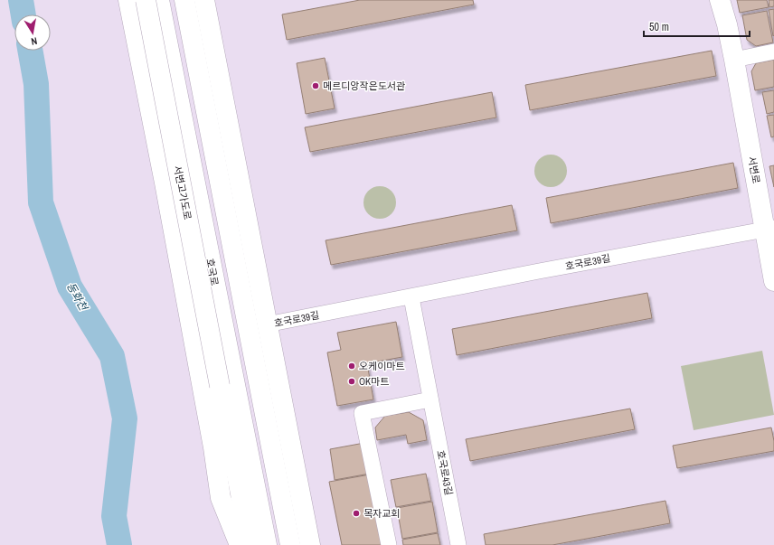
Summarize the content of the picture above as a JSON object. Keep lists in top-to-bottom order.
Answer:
{
  "streets": {
    "main road": ["서변로", "서변고가도로", "호국로"],
    "street": ["호국로39길", "호국로43길"]
  },
  "crossings": [
    ["서변로", "호국로39길"]
  ],
  "water": ["동화천"],
  "places": [
    "메르디앙작은도서관",
    "오케이마트",
    "OK마트",
    "목자교회"
  ],
  "scale_bar": "50 m",
  "north": "bottom"
}
